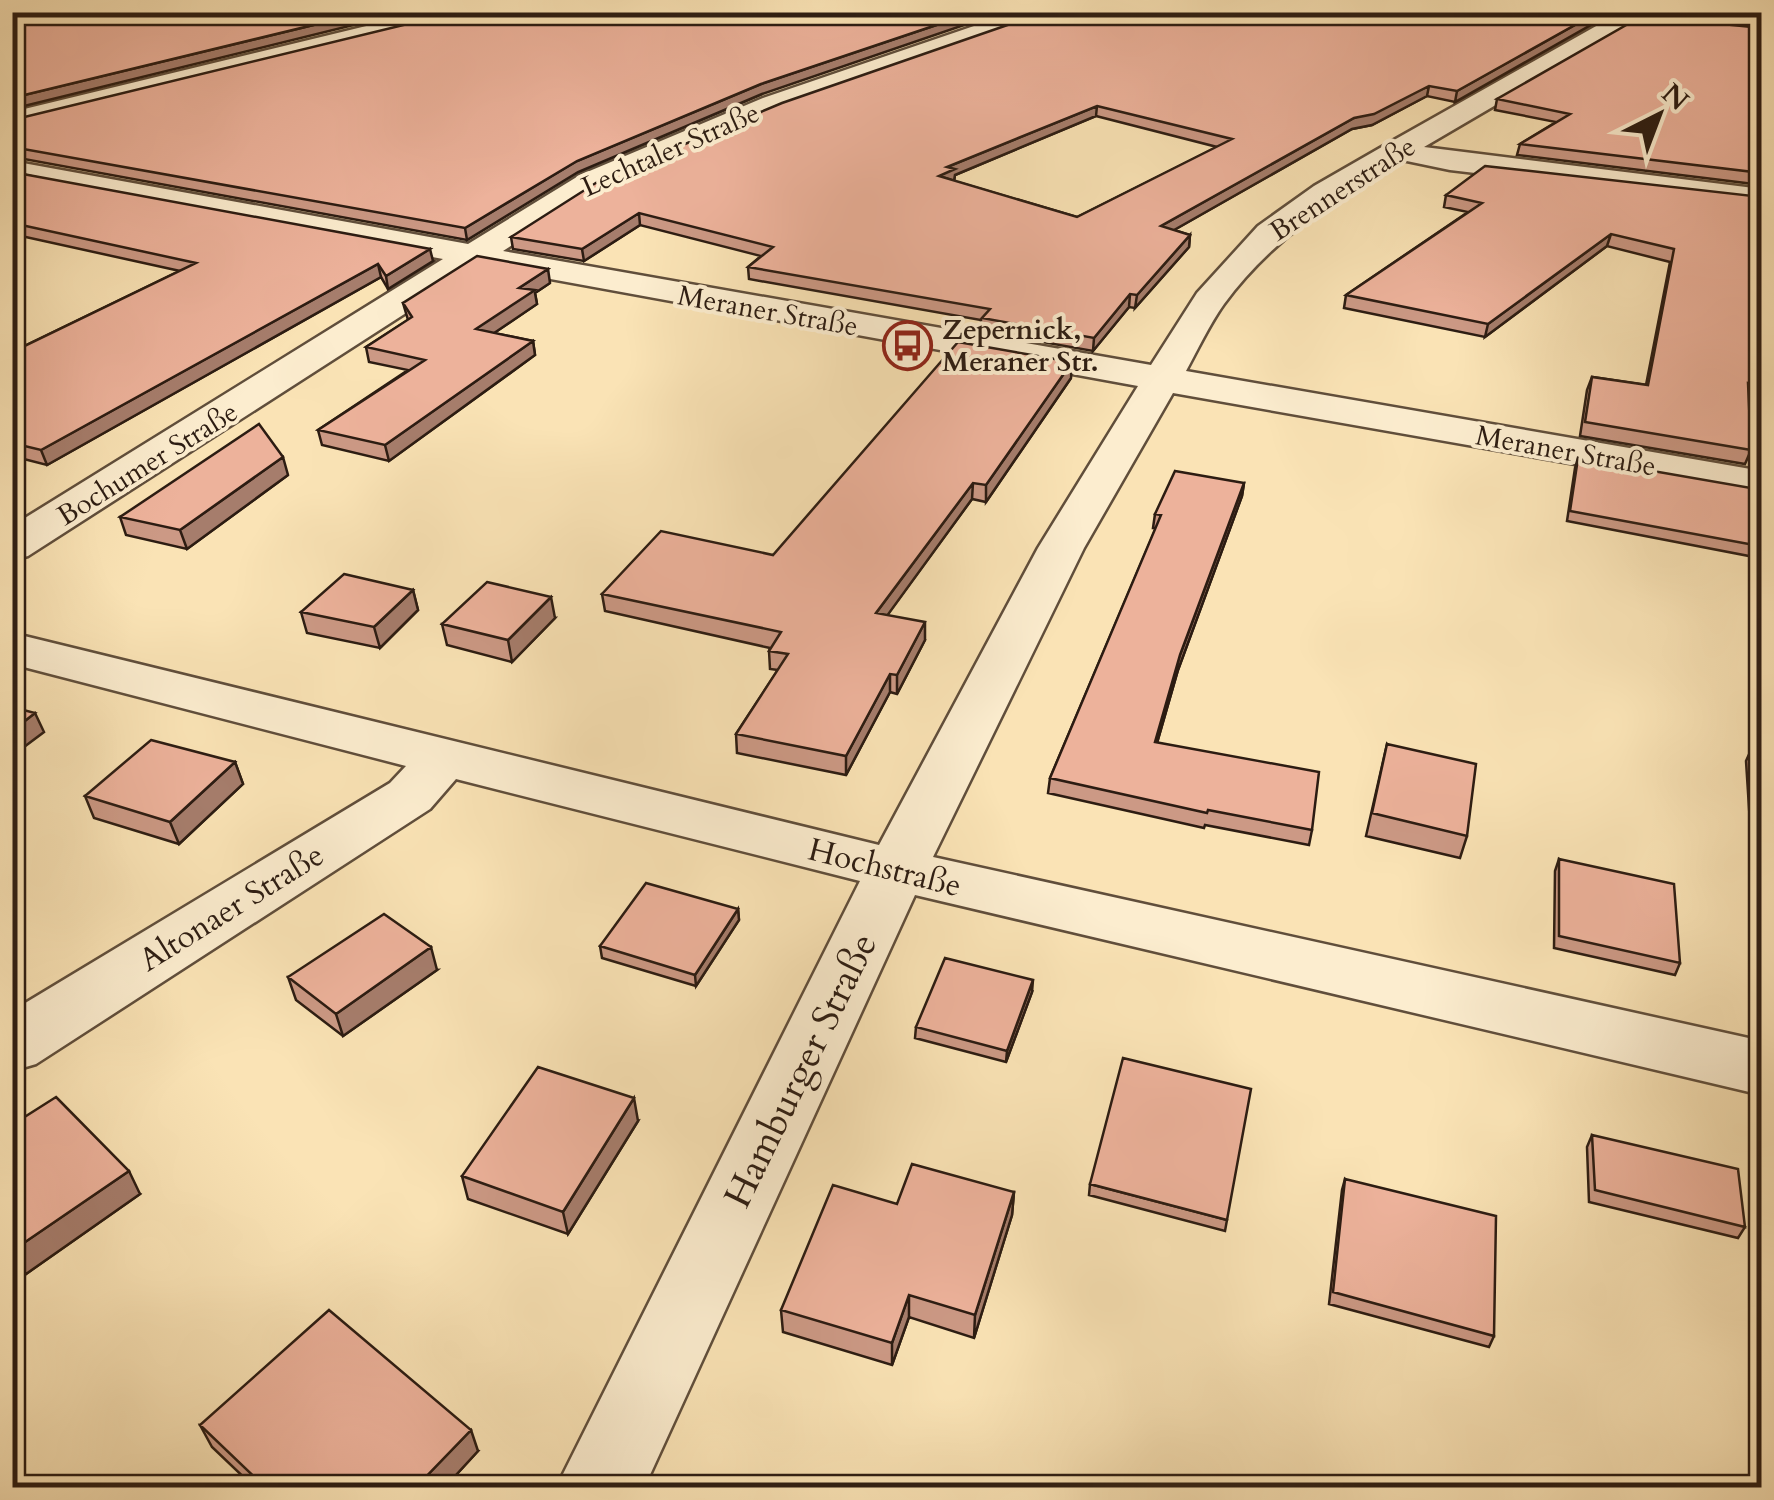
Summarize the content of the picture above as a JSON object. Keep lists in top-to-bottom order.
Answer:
{
  "streets": {
    "street": [
      "Lechtaler Straße",
      "Brennerstraße",
      "Meraner Straße",
      "Bochumer Straße",
      "Hochstraße",
      "Altonaer Straße",
      "Hamburger Straße"
    ]
  },
  "crossings": [
    ["Lechtaler Straße", "Meraner Straße"],
    ["Lechtaler Straße", "Bochumer Straße"],
    ["Brennerstraße", "Meraner Straße"],
    ["Brennerstraße", "Hamburger Straße"],
    ["Hochstraße", "Altonaer Straße"],
    ["Hochstraße", "Hamburger Straße"]
  ],
  "places": {
    "bus stop": ["Zepernick, Meraner Str."]
  },
  "north": "top right"
}
